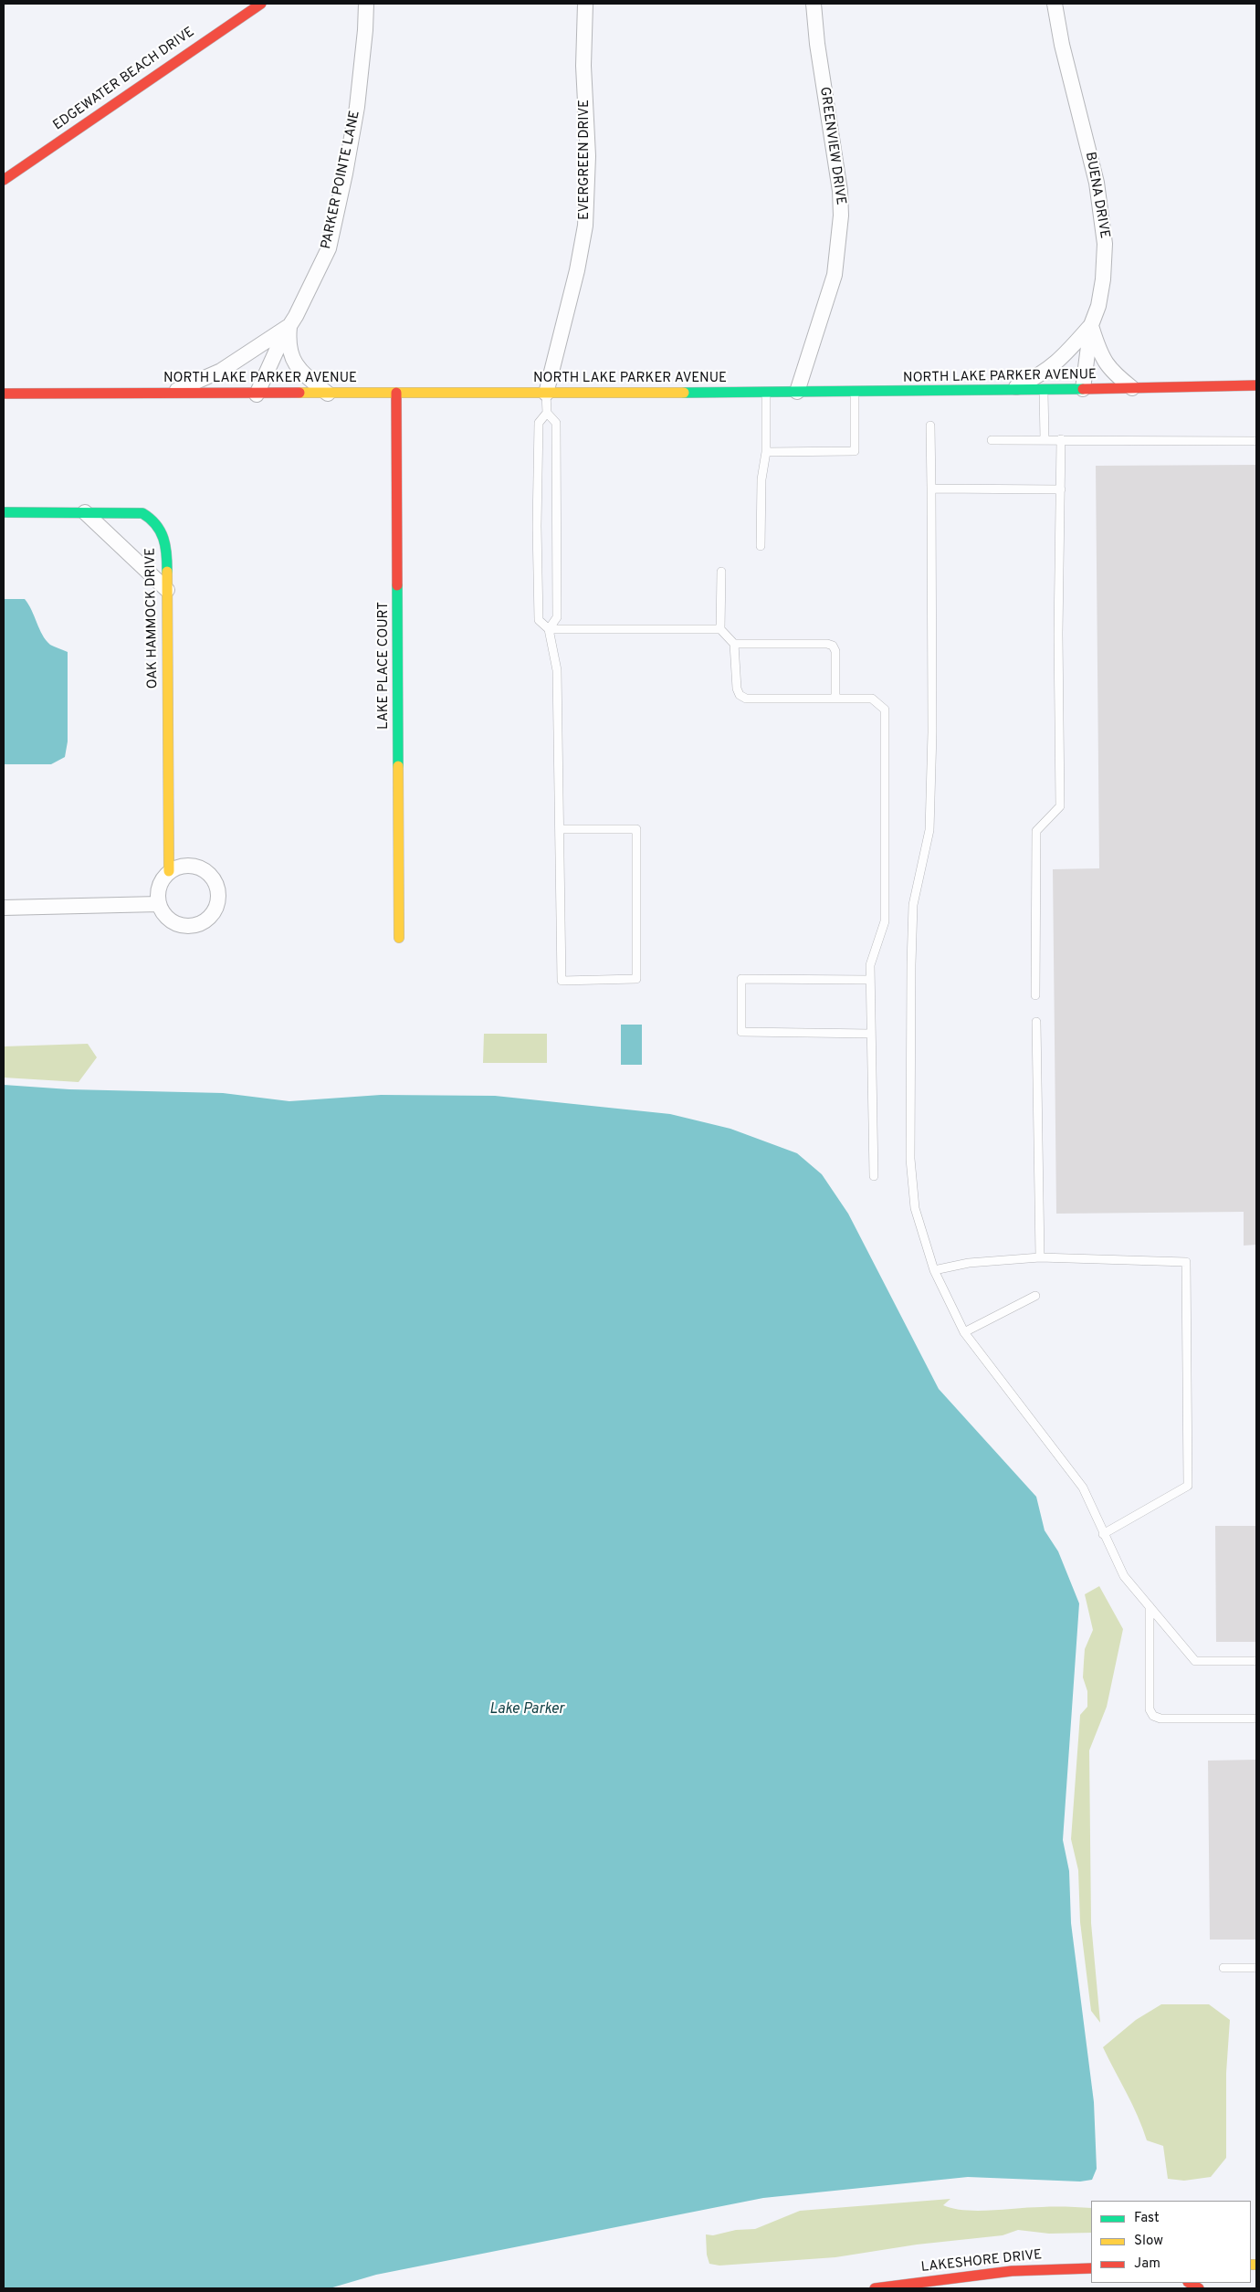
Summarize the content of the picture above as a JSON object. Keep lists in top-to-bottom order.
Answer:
{
  "streets": {
    "street": [
      "EDGEWATER BEACH DRIVE",
      "GREENVIEW DRIVE",
      "EVERGREEN DRIVE",
      "PARKER POINTE LANE",
      "BUENA DRIVE",
      "NORTH LAKE PARKER AVENUE",
      "OAK HAMMOCK DRIVE",
      "LAKE PLACE COURT",
      "LAKESHORE DRIVE"
    ]
  },
  "crossings": [
    ["GREENVIEW DRIVE", "NORTH LAKE PARKER AVENUE"],
    ["EVERGREEN DRIVE", "NORTH LAKE PARKER AVENUE"],
    ["PARKER POINTE LANE", "NORTH LAKE PARKER AVENUE"],
    ["BUENA DRIVE", "NORTH LAKE PARKER AVENUE"],
    ["NORTH LAKE PARKER AVENUE", "LAKE PLACE COURT"]
  ],
  "water": ["Lake Parker"],
  "legend": ["Fast", "Slow", "Jam"]
}
